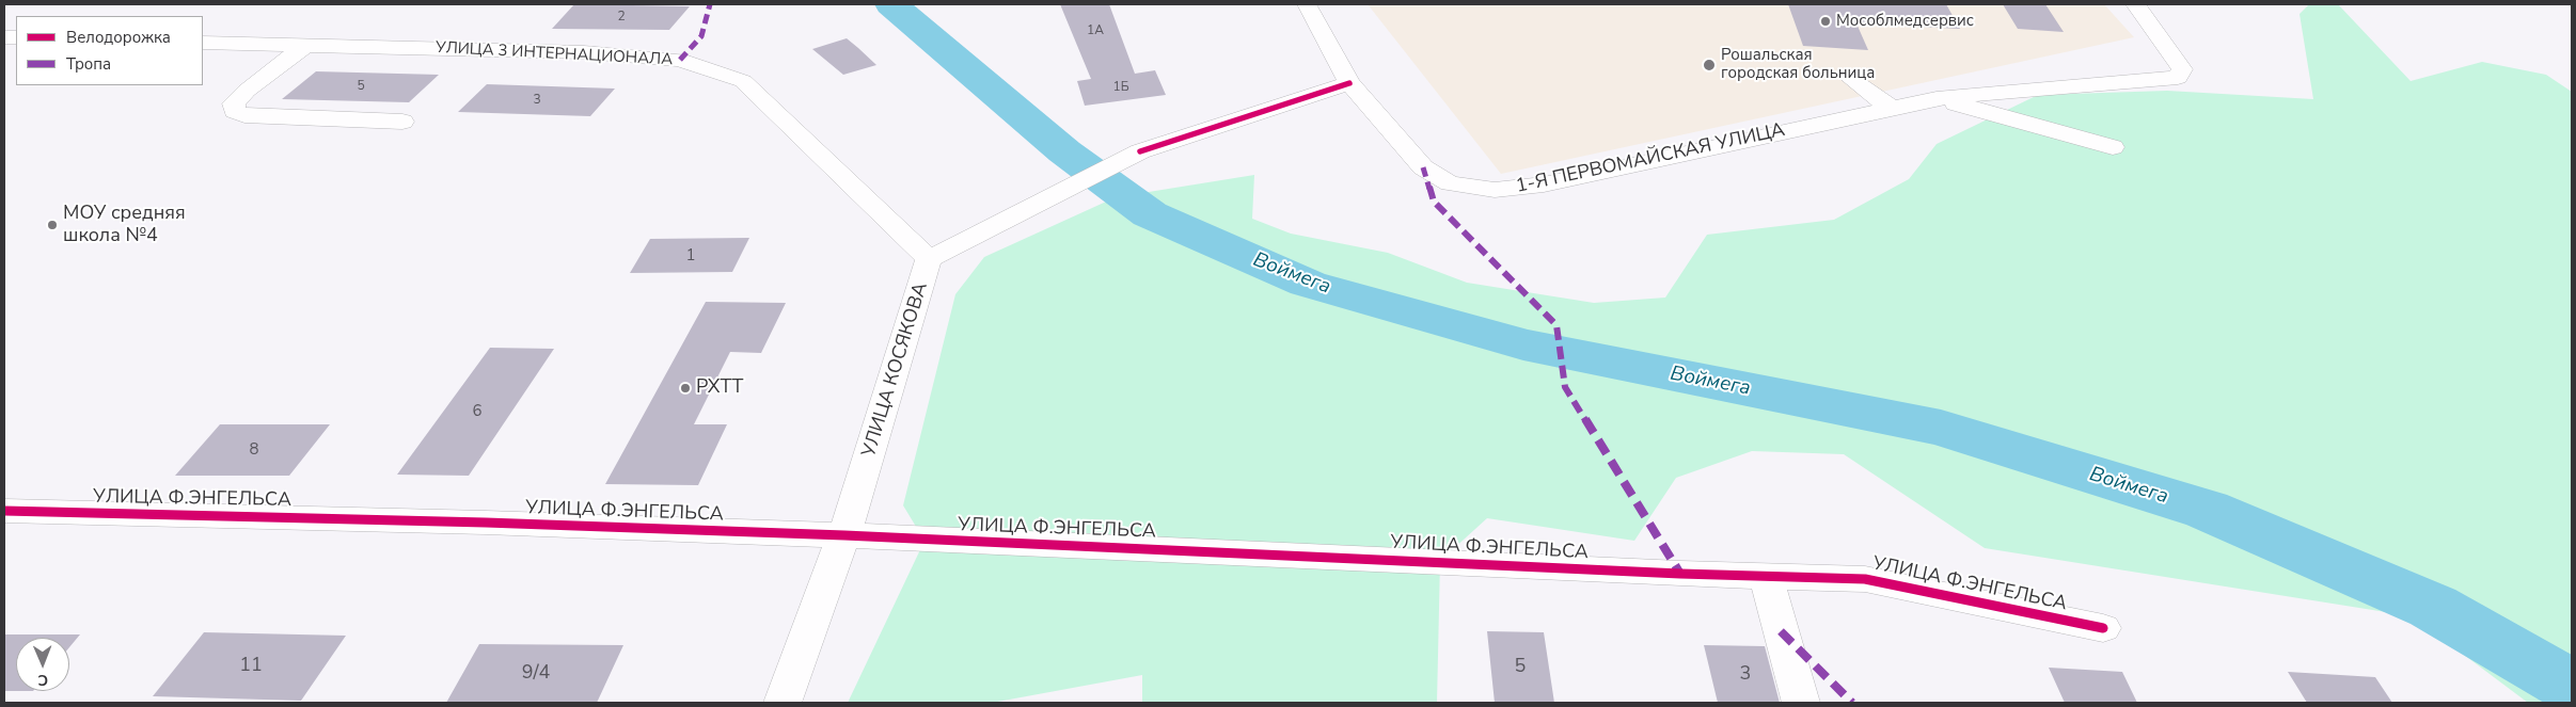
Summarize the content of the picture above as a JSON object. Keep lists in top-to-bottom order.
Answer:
{
  "streets": {
    "street": [
      "УЛИЦА 3 ИНТЕРНАЦИОНАЛА",
      "1-Я ПЕРВОМАЙСКАЯ УЛИЦА",
      "УЛИЦА КОСЯКОВА",
      "УЛИЦА Ф.ЭНГЕЛЬСА"
    ]
  },
  "crossings": [
    ["УЛИЦА 3 ИНТЕРНАЦИОНАЛА", "УЛИЦА КОСЯКОВА"],
    ["1-Я ПЕРВОМАЙСКАЯ УЛИЦА", "УЛИЦА КОСЯКОВА"],
    ["УЛИЦА КОСЯКОВА", "УЛИЦА Ф.ЭНГЕЛЬСА"]
  ],
  "water": ["Воймега"],
  "places": [
    "Мособлмедсервис",
    "Рошальская городская больница",
    "МОУ средняя школа №4",
    "РХТТ"
  ],
  "house_numbers": [
    "2",
    "1А",
    "5",
    "1Б",
    "3",
    "1",
    "6",
    "8",
    "11",
    "5",
    "9/4",
    "3"
  ],
  "legend": ["Велодорожка", "Тропа"],
  "north": "bottom"
}
